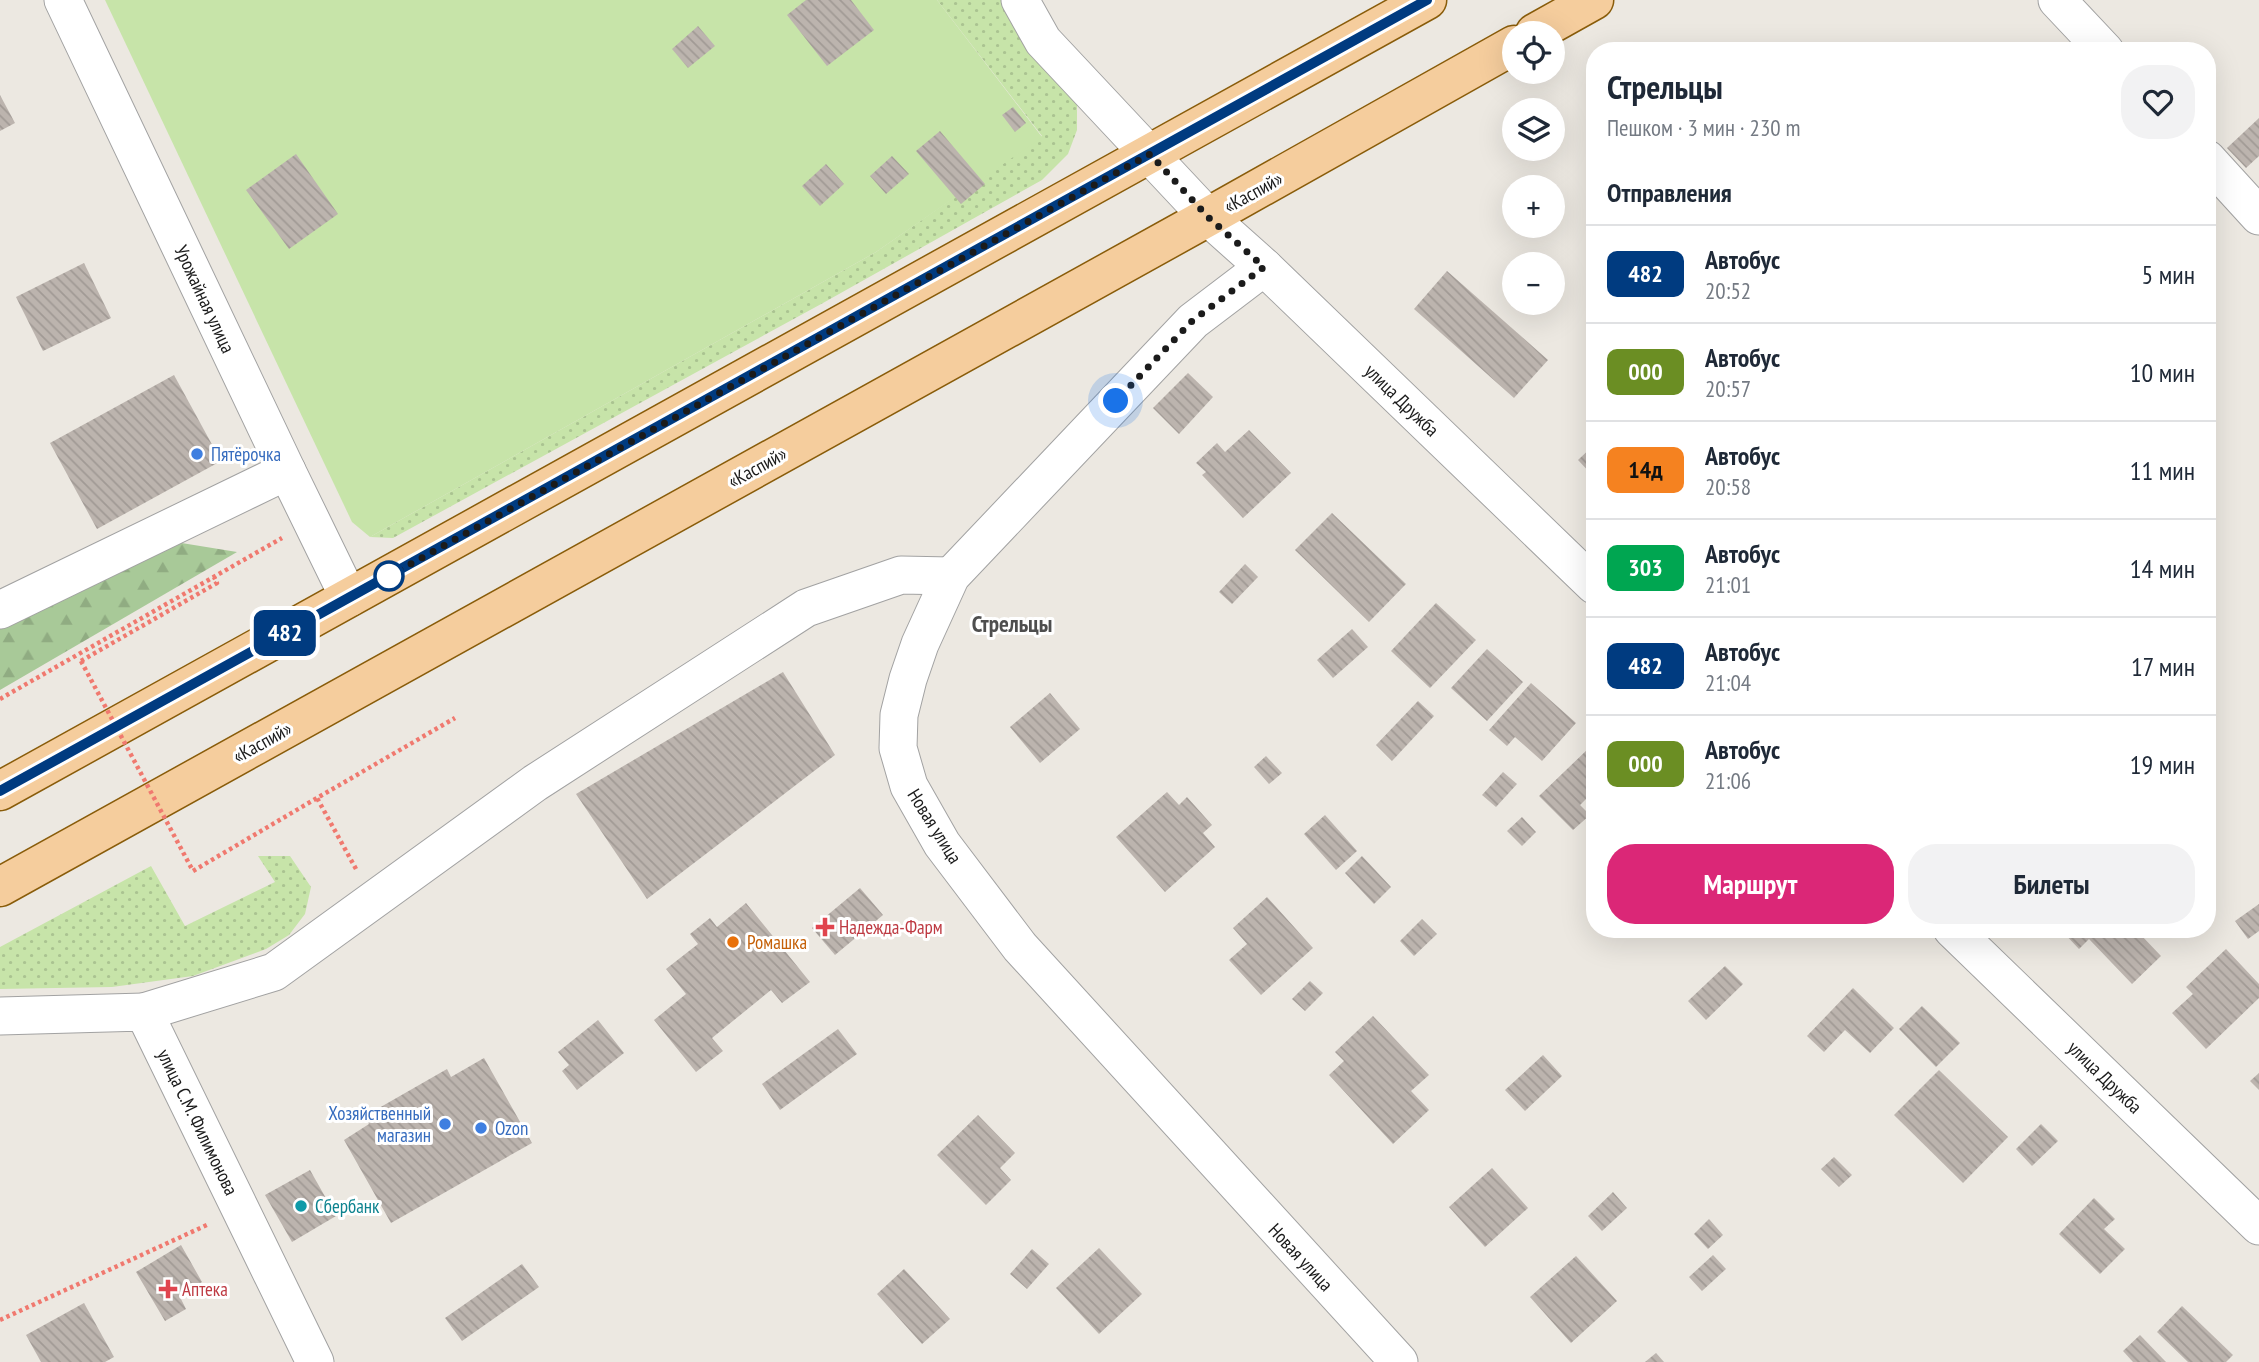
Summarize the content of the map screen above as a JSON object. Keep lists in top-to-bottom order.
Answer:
{
  "streets": {
    "main road": ["«Каспий»"],
    "street": [
      "Урожайная улица",
      "улица Дружба",
      "Новая улица",
      "улица С.М. Филимонова"
    ]
  },
  "crossings": [
    ["«Каспий»", "улица Дружба"],
    ["улица Дружба", "Новая улица"]
  ],
  "districts": ["Стрельцы"],
  "places": {
    "other": [
      "Пятёрочка",
      "Ромашка",
      "Хозяйственный магазин",
      "Ozon",
      "Сбербанк"
    ],
    "health": ["Надежда-Фарм", "Аптека"]
  },
  "lines": ["bus line 482"],
  "page": {
    "on_map": "482",
    "map_buttons": ["+", "−"],
    "heading": [
      ["Стрельцы", "Пешком · 3 мин · 230 m"],
      "Отправления"
    ],
    "list": [
      {
        "mark": "482",
        "name": "Автобус",
        "note": "20:52",
        "value": "5 мин"
      },
      {
        "mark": "000",
        "name": "Автобус",
        "note": "20:57",
        "value": "10 мин"
      },
      {
        "mark": "14д",
        "name": "Автобус",
        "note": "20:58",
        "value": "11 мин"
      },
      {
        "mark": "303",
        "name": "Автобус",
        "note": "21:01",
        "value": "14 мин"
      },
      {
        "mark": "482",
        "name": "Автобус",
        "note": "21:04",
        "value": "17 мин"
      },
      {
        "mark": "000",
        "name": "Автобус",
        "note": "21:06",
        "value": "19 мин"
      }
    ],
    "buttons": ["Маршрут", "Билеты"]
  }
}
